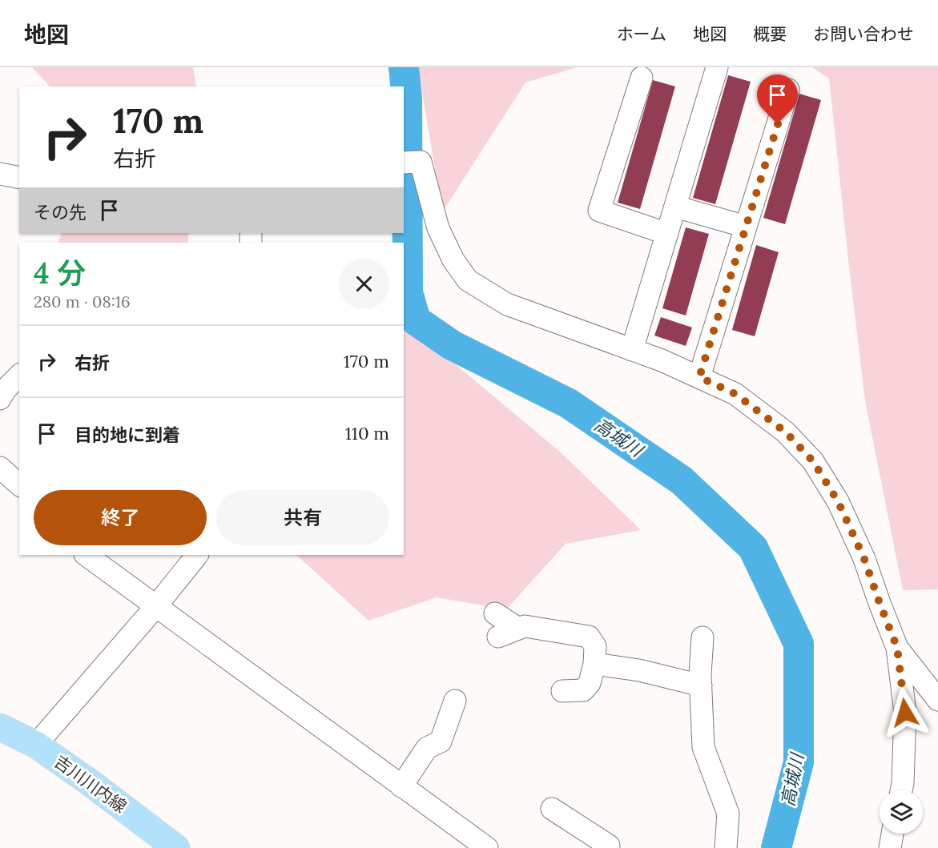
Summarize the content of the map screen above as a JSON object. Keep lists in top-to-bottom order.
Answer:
{
  "streets": {
    "main road": ["吉川川内線"]
  },
  "water": ["高城川"],
  "page": {
    "header": "地図",
    "nav": [
      "ホーム",
      "地図",
      "概要",
      "お問い合わせ"
    ],
    "turn": ["170 m", "右折"],
    "then": "その先",
    "heading": ["4 分", "280 m · 08:16"],
    "list": [
      {
        "name": "右折",
        "value": "170 m"
      },
      {
        "name": "目的地に到着",
        "value": "110 m"
      }
    ],
    "buttons": ["終了", "共有"]
  }
}
